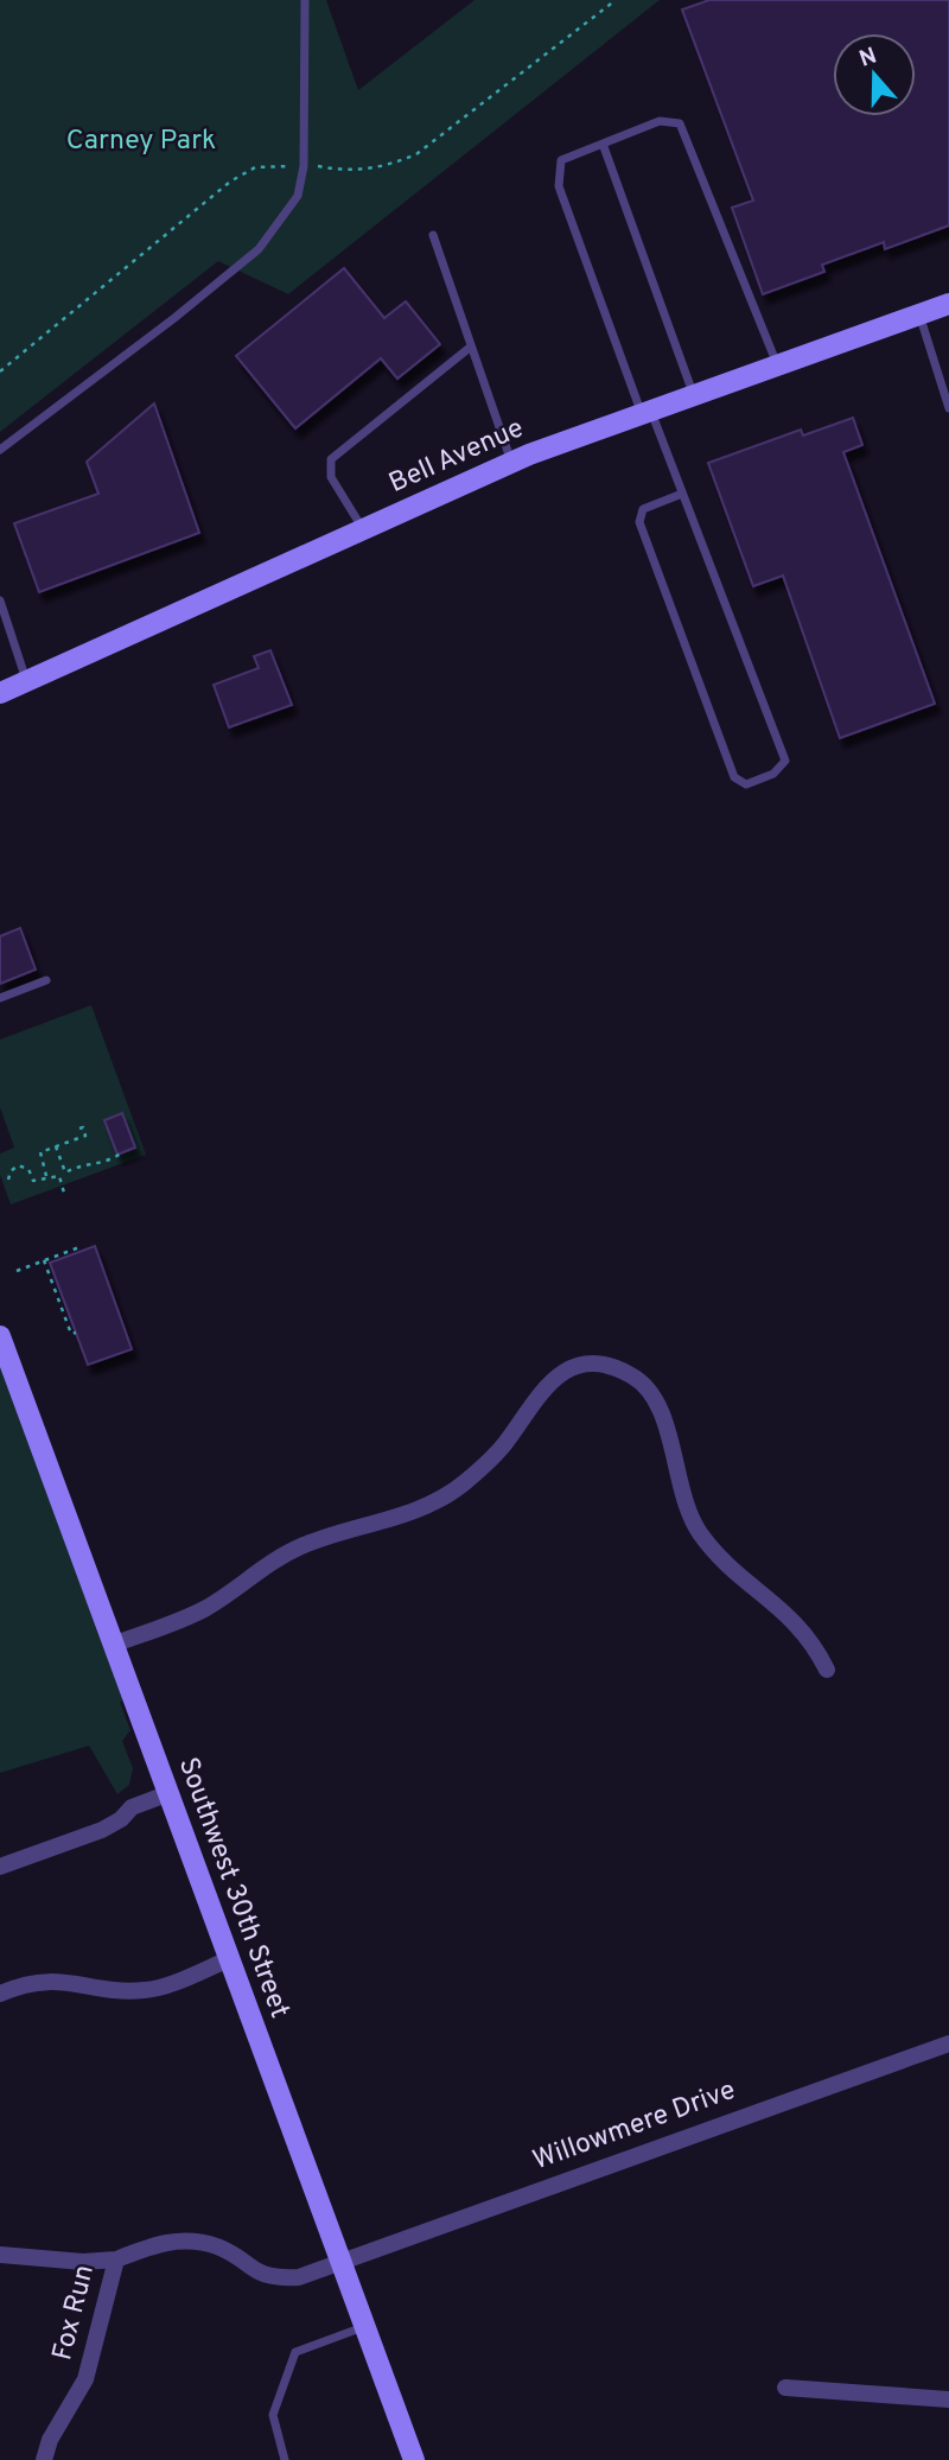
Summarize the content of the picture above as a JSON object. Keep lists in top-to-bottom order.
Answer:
{
  "streets": {
    "street": [
      "Bell Avenue",
      "Southwest 30th Street",
      "Willowmere Drive",
      "Fox Run"
    ]
  },
  "crossings": [
    ["Southwest 30th Street", "Willowmere Drive"],
    ["Southwest 30th Street", "Fox Run"],
    ["Willowmere Drive", "Fox Run"]
  ],
  "parks": ["Carney Park"],
  "north": "top"
}
